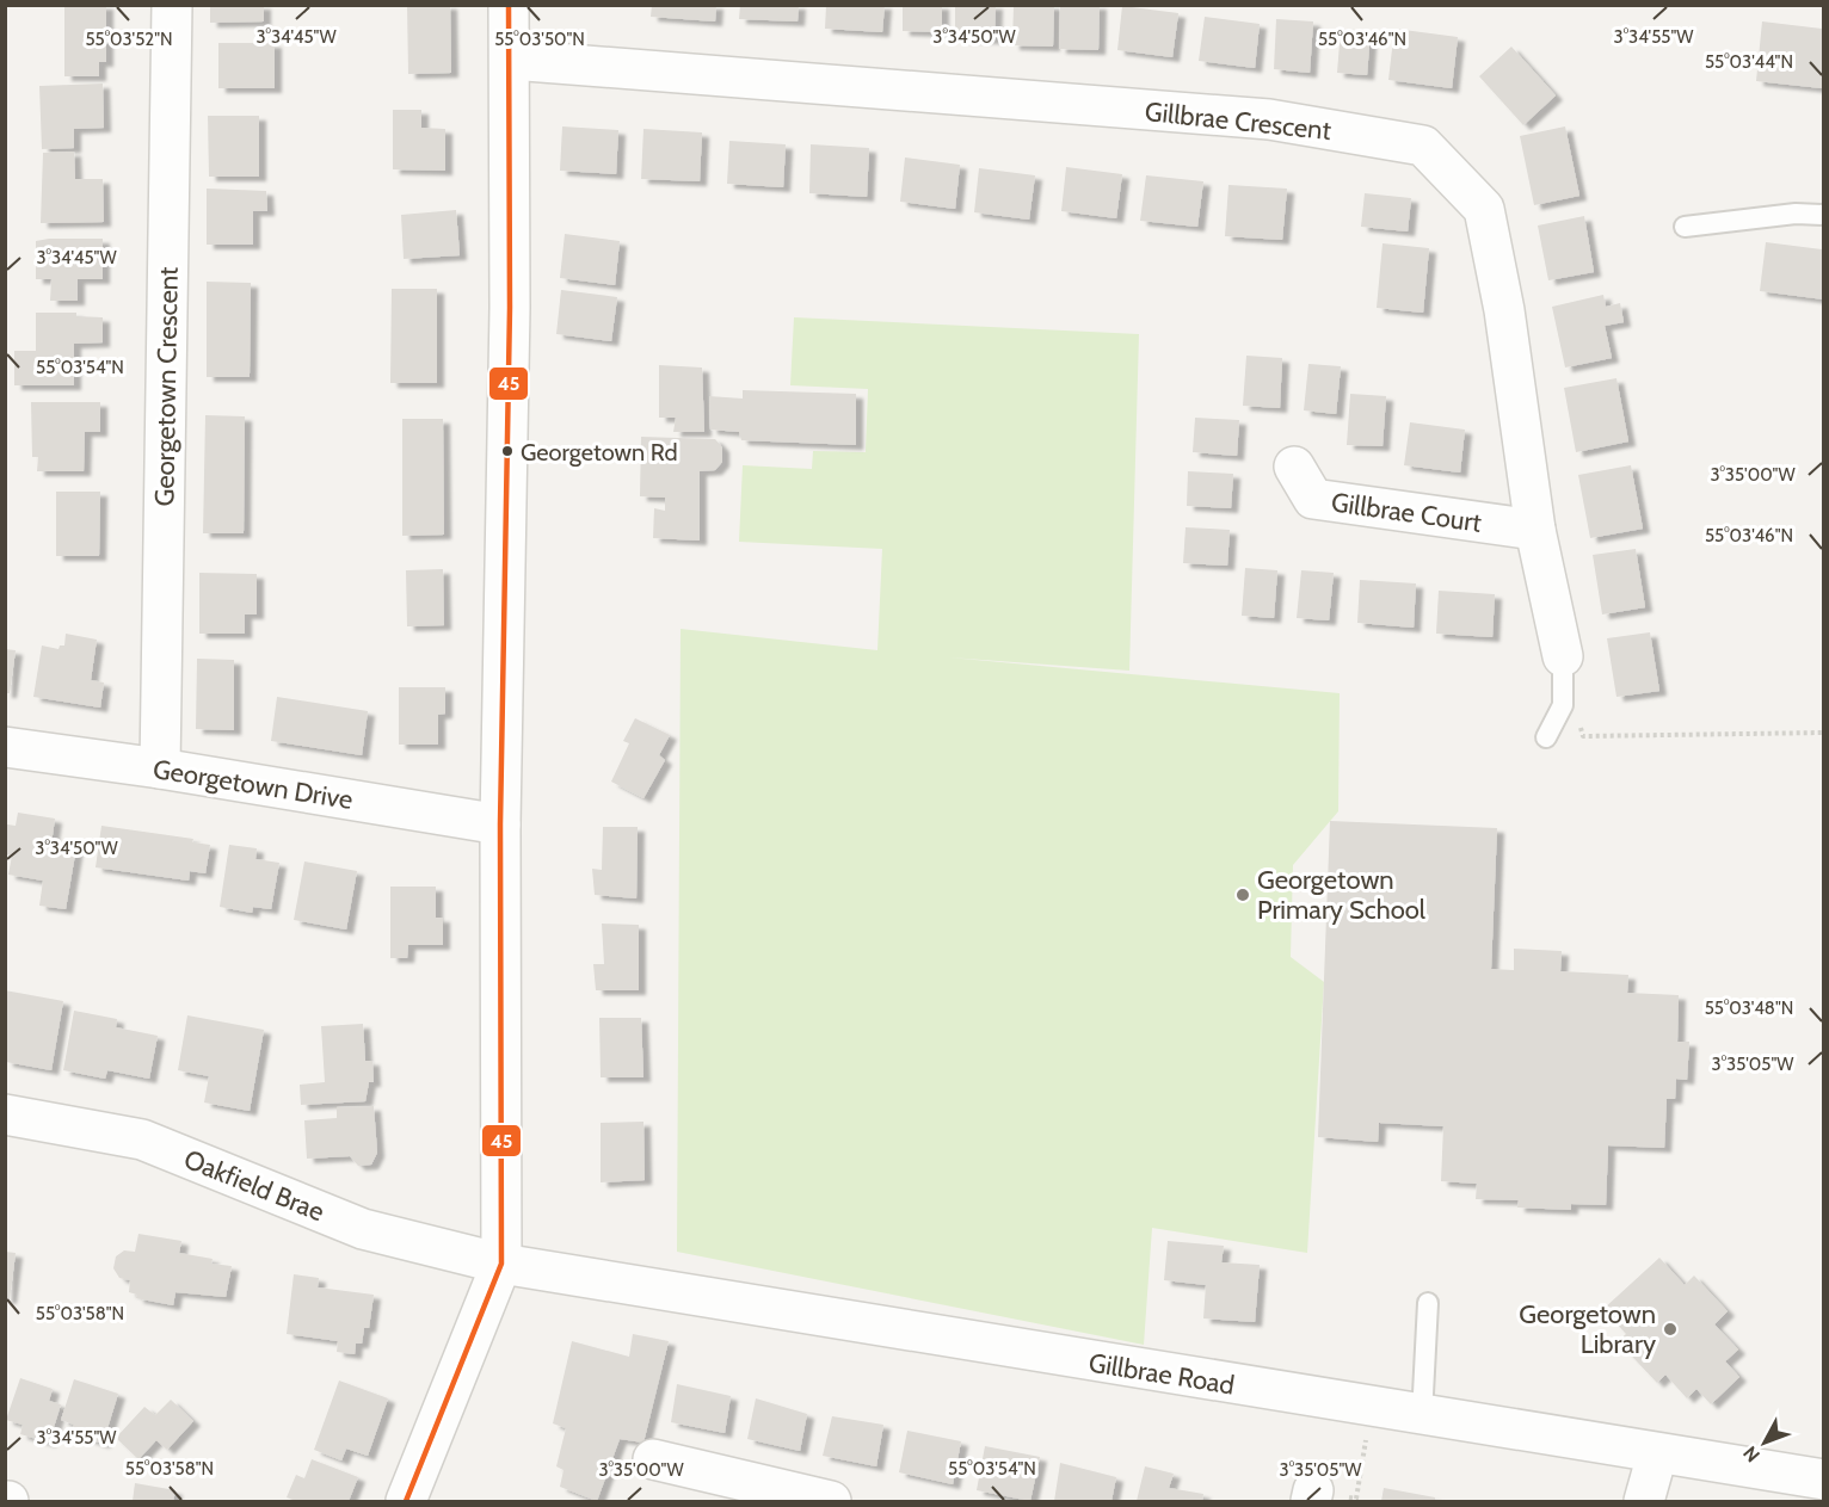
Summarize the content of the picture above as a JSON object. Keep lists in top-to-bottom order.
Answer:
{
  "streets": {
    "street": [
      "Gillbrae Crescent",
      "Georgetown Crescent",
      "Gillbrae Court",
      "Georgetown Drive",
      "Oakfield Brae",
      "Gillbrae Road"
    ]
  },
  "crossings": [
    ["Gillbrae Crescent", "Gillbrae Court"],
    ["Georgetown Crescent", "Georgetown Drive"],
    ["Oakfield Brae", "Gillbrae Road"]
  ],
  "places": ["Georgetown Rd", "Georgetown Primary School", "Georgetown Library"],
  "lines": ["transit line 45"],
  "north": "bottom left",
  "coordinates": [
    "3°34'45\"W",
    "3°34'50\"W",
    "3°34'55\"W",
    "55°03'52\"N",
    "55°03'50\"N",
    "55°03'46\"N",
    "55°03'44\"N",
    "55°03'54\"N",
    "3°35'00\"W",
    "55°03'48\"N",
    "3°35'05\"W",
    "55°03'58\"N"
  ]
}
